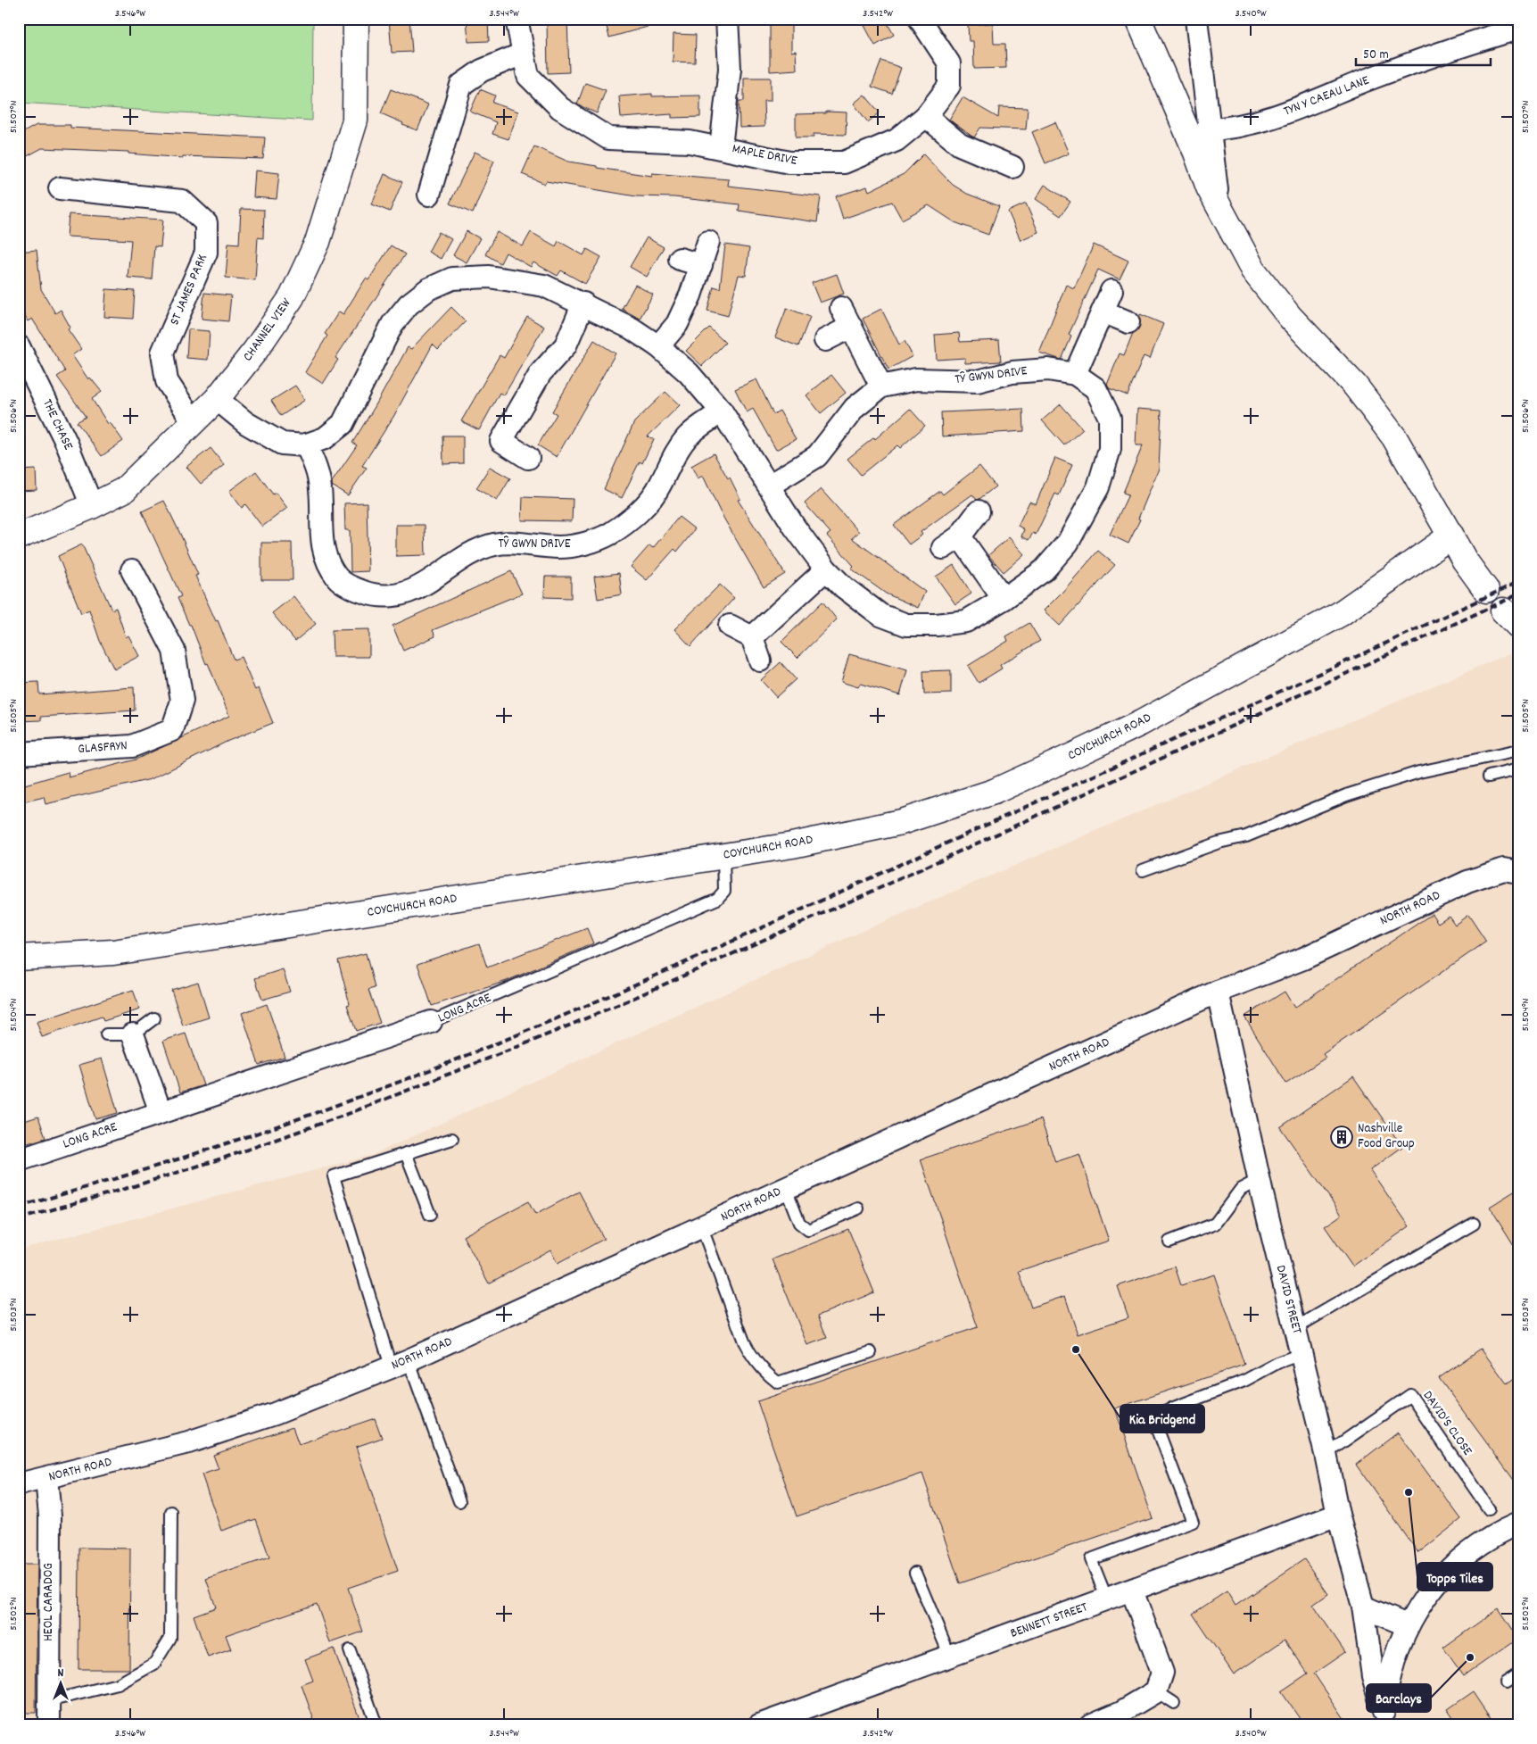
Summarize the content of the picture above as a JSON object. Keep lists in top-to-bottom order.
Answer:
{
  "streets": {
    "main road": ["CHANNEL VIEW", "COYCHURCH ROAD"],
    "street": [
      "TYN Y CAEAU LANE",
      "MAPLE DRIVE",
      "ST JAMES PARK",
      "TŶ GWYN DRIVE",
      "THE CHASE",
      "GLASFRYN",
      "NORTH ROAD",
      "LONG ACRE",
      "DAVID STREET",
      "HEOL CARADOG",
      "BENNETT STREET"
    ],
    "lane": ["DAVID'S CLOSE"]
  },
  "crossings": [
    ["ST JAMES PARK", "CHANNEL VIEW"],
    ["CHANNEL VIEW", "TŶ GWYN DRIVE"],
    ["CHANNEL VIEW", "THE CHASE"],
    ["COYCHURCH ROAD", "LONG ACRE"],
    ["NORTH ROAD", "DAVID STREET"],
    ["NORTH ROAD", "HEOL CARADOG"],
    ["DAVID STREET", "DAVID'S CLOSE"],
    ["DAVID STREET", "BENNETT STREET"]
  ],
  "places": {
    "building": ["Nashville Food Group"],
    "other": ["Kia Bridgend", "Topps Tiles", "Barclays"]
  },
  "scale_bar": "50 m",
  "north": "top",
  "coordinates": [
    "3.546°W",
    "3.544°W",
    "3.542°W",
    "3.540°W",
    "51.507°N",
    "51.506°N",
    "51.505°N",
    "51.504°N",
    "51.503°N",
    "51.502°N"
  ]
}
